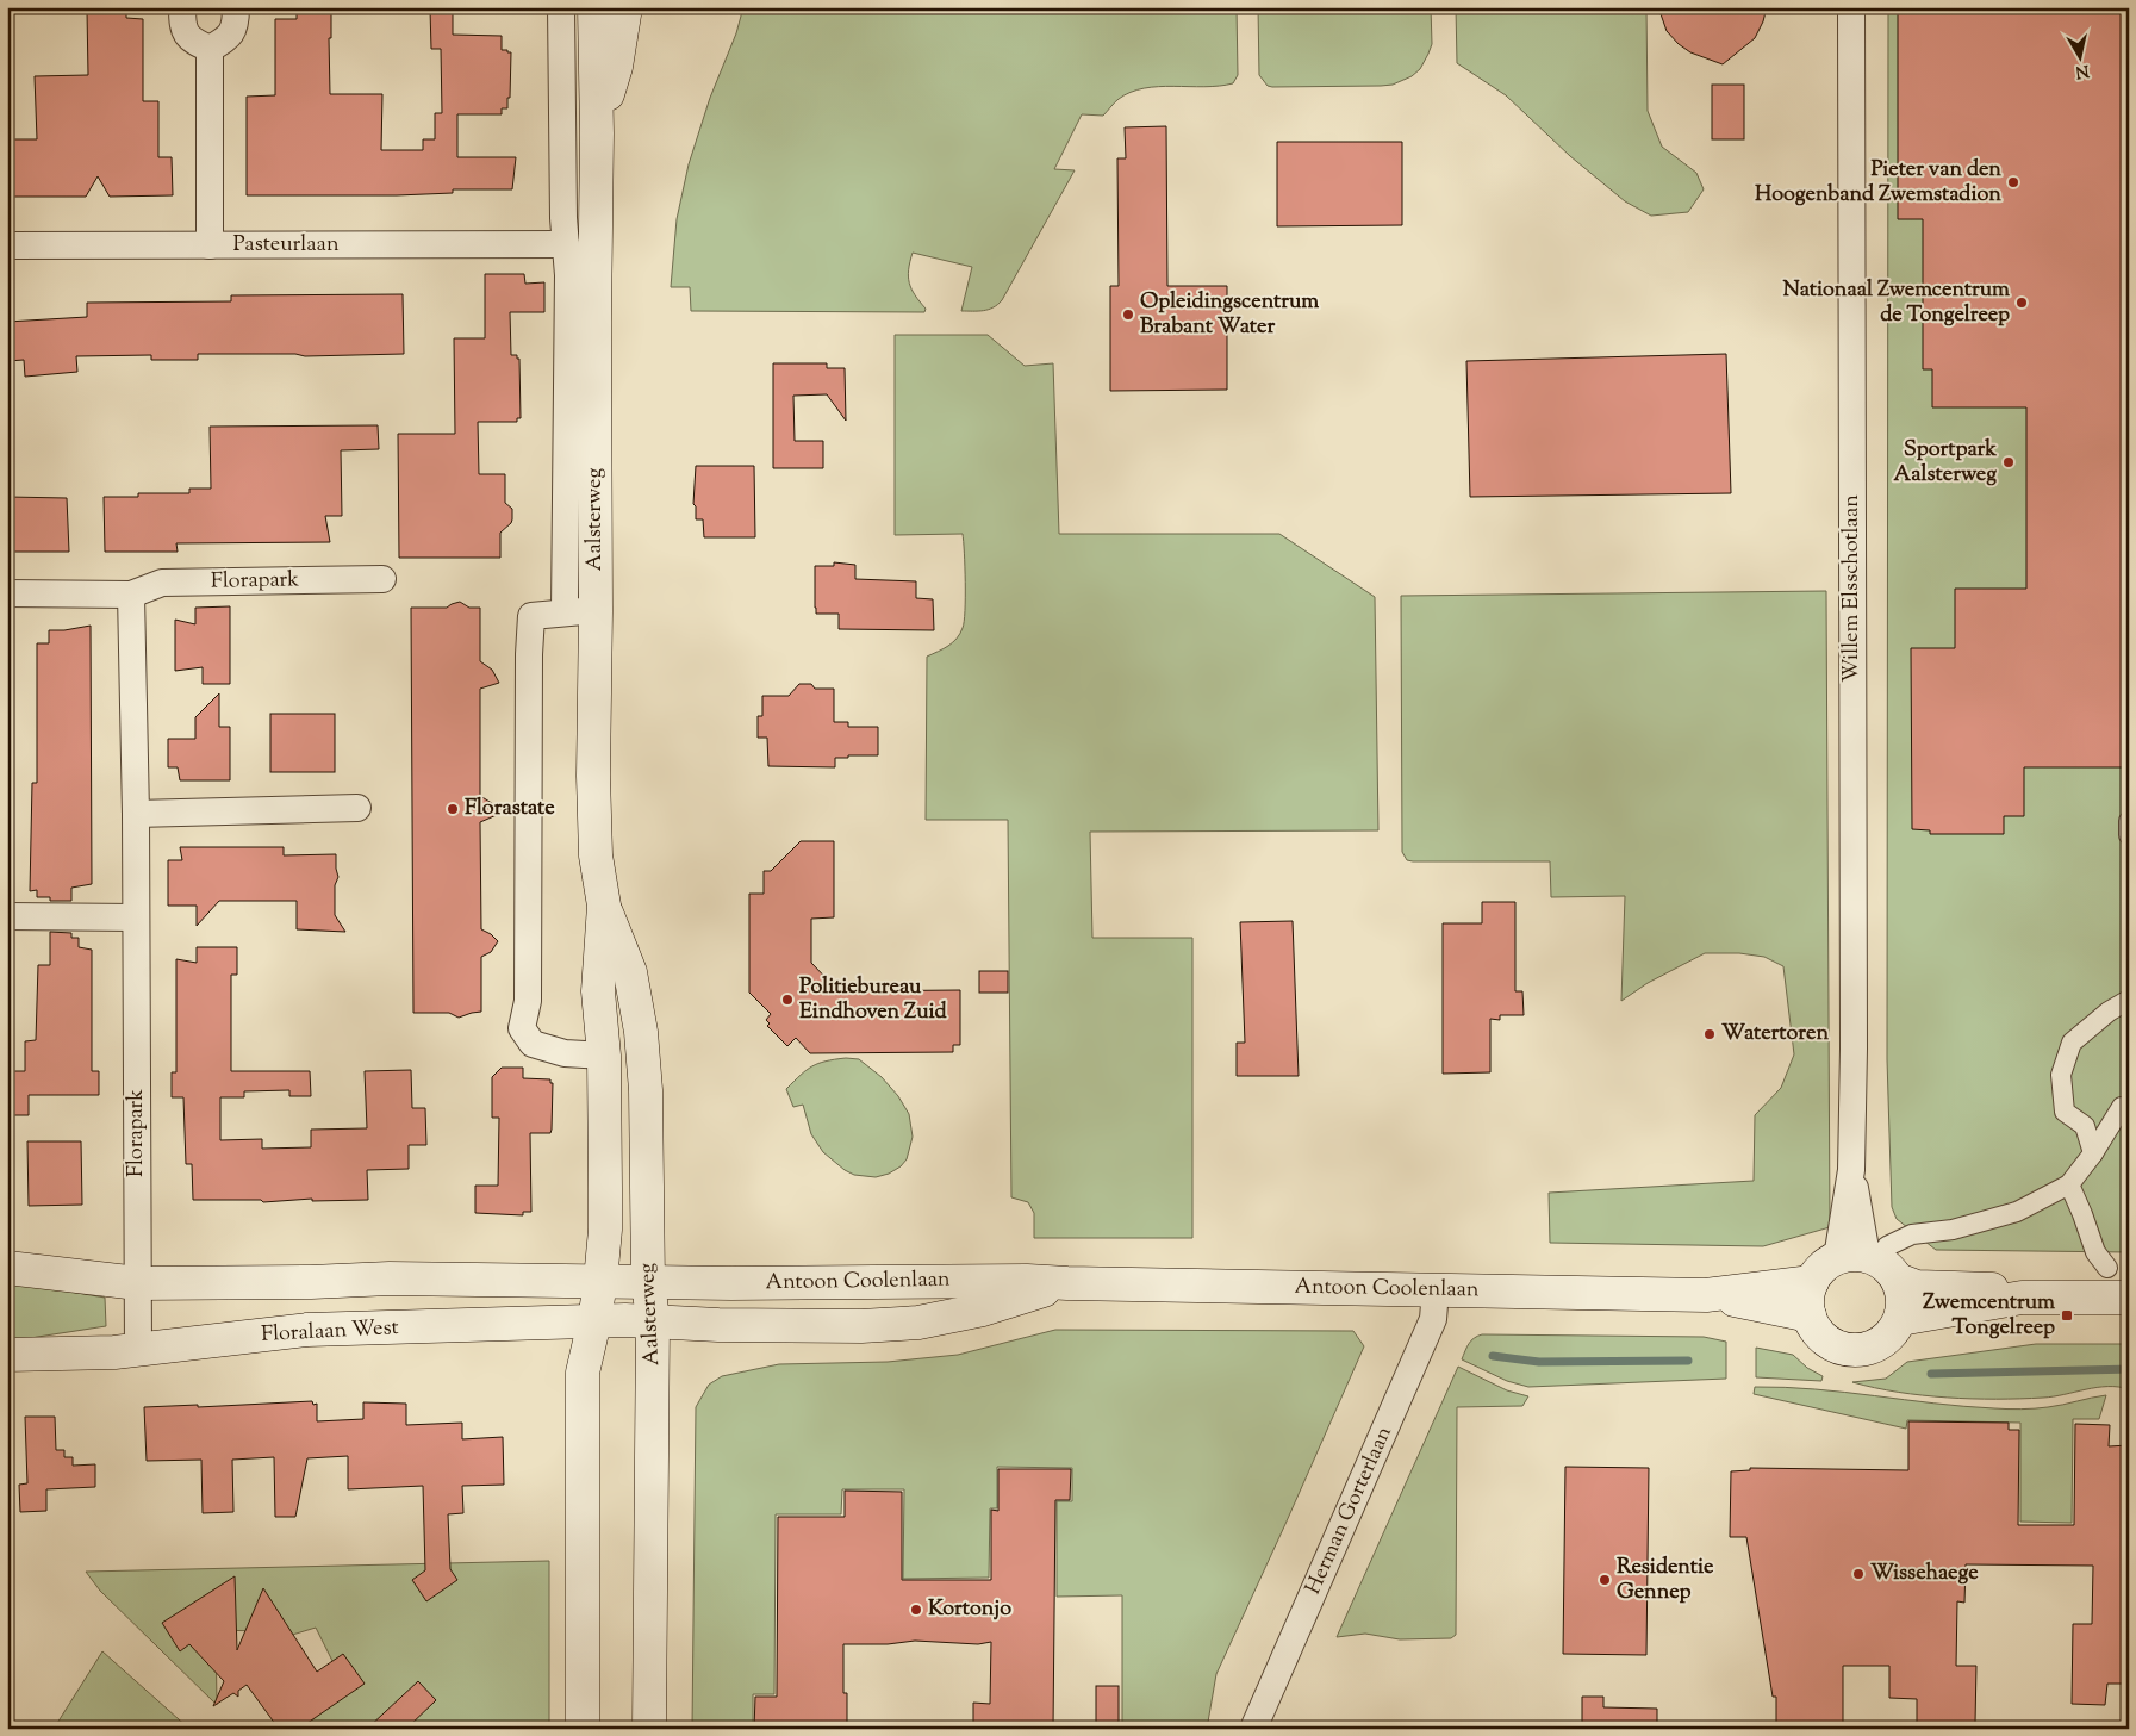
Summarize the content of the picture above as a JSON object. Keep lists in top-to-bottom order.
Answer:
{
  "streets": {
    "main road": ["Aalsterweg", "Antoon Coolenlaan", "Floralaan West"],
    "street": [
      "Pasteurlaan",
      "Florapark",
      "Willem Elsschotlaan",
      "Herman Gorterlaan"
    ]
  },
  "crossings": [
    ["Pasteurlaan", "Aalsterweg"],
    ["Aalsterweg", "Antoon Coolenlaan"],
    ["Aalsterweg", "Floralaan West"],
    ["Florapark", "Floralaan West"],
    ["Willem Elsschotlaan", "Antoon Coolenlaan"],
    ["Antoon Coolenlaan", "Floralaan West"],
    ["Antoon Coolenlaan", "Herman Gorterlaan"]
  ],
  "places": {
    "other": [
      "Pieter van den Hoogenband Zwemstadion",
      "Nationaal Zwemcentrum de Tongelreep",
      "Opleidingscentrum Brabant Water",
      "Sportpark Aalsterweg",
      "Florastate",
      "Politiebureau Eindhoven Zuid",
      "Watertoren",
      "Wissehaege",
      "Residentie Gennep",
      "Kortonjo"
    ],
    "transit": ["Zwemcentrum Tongelreep"]
  },
  "north": "bottom"
}
